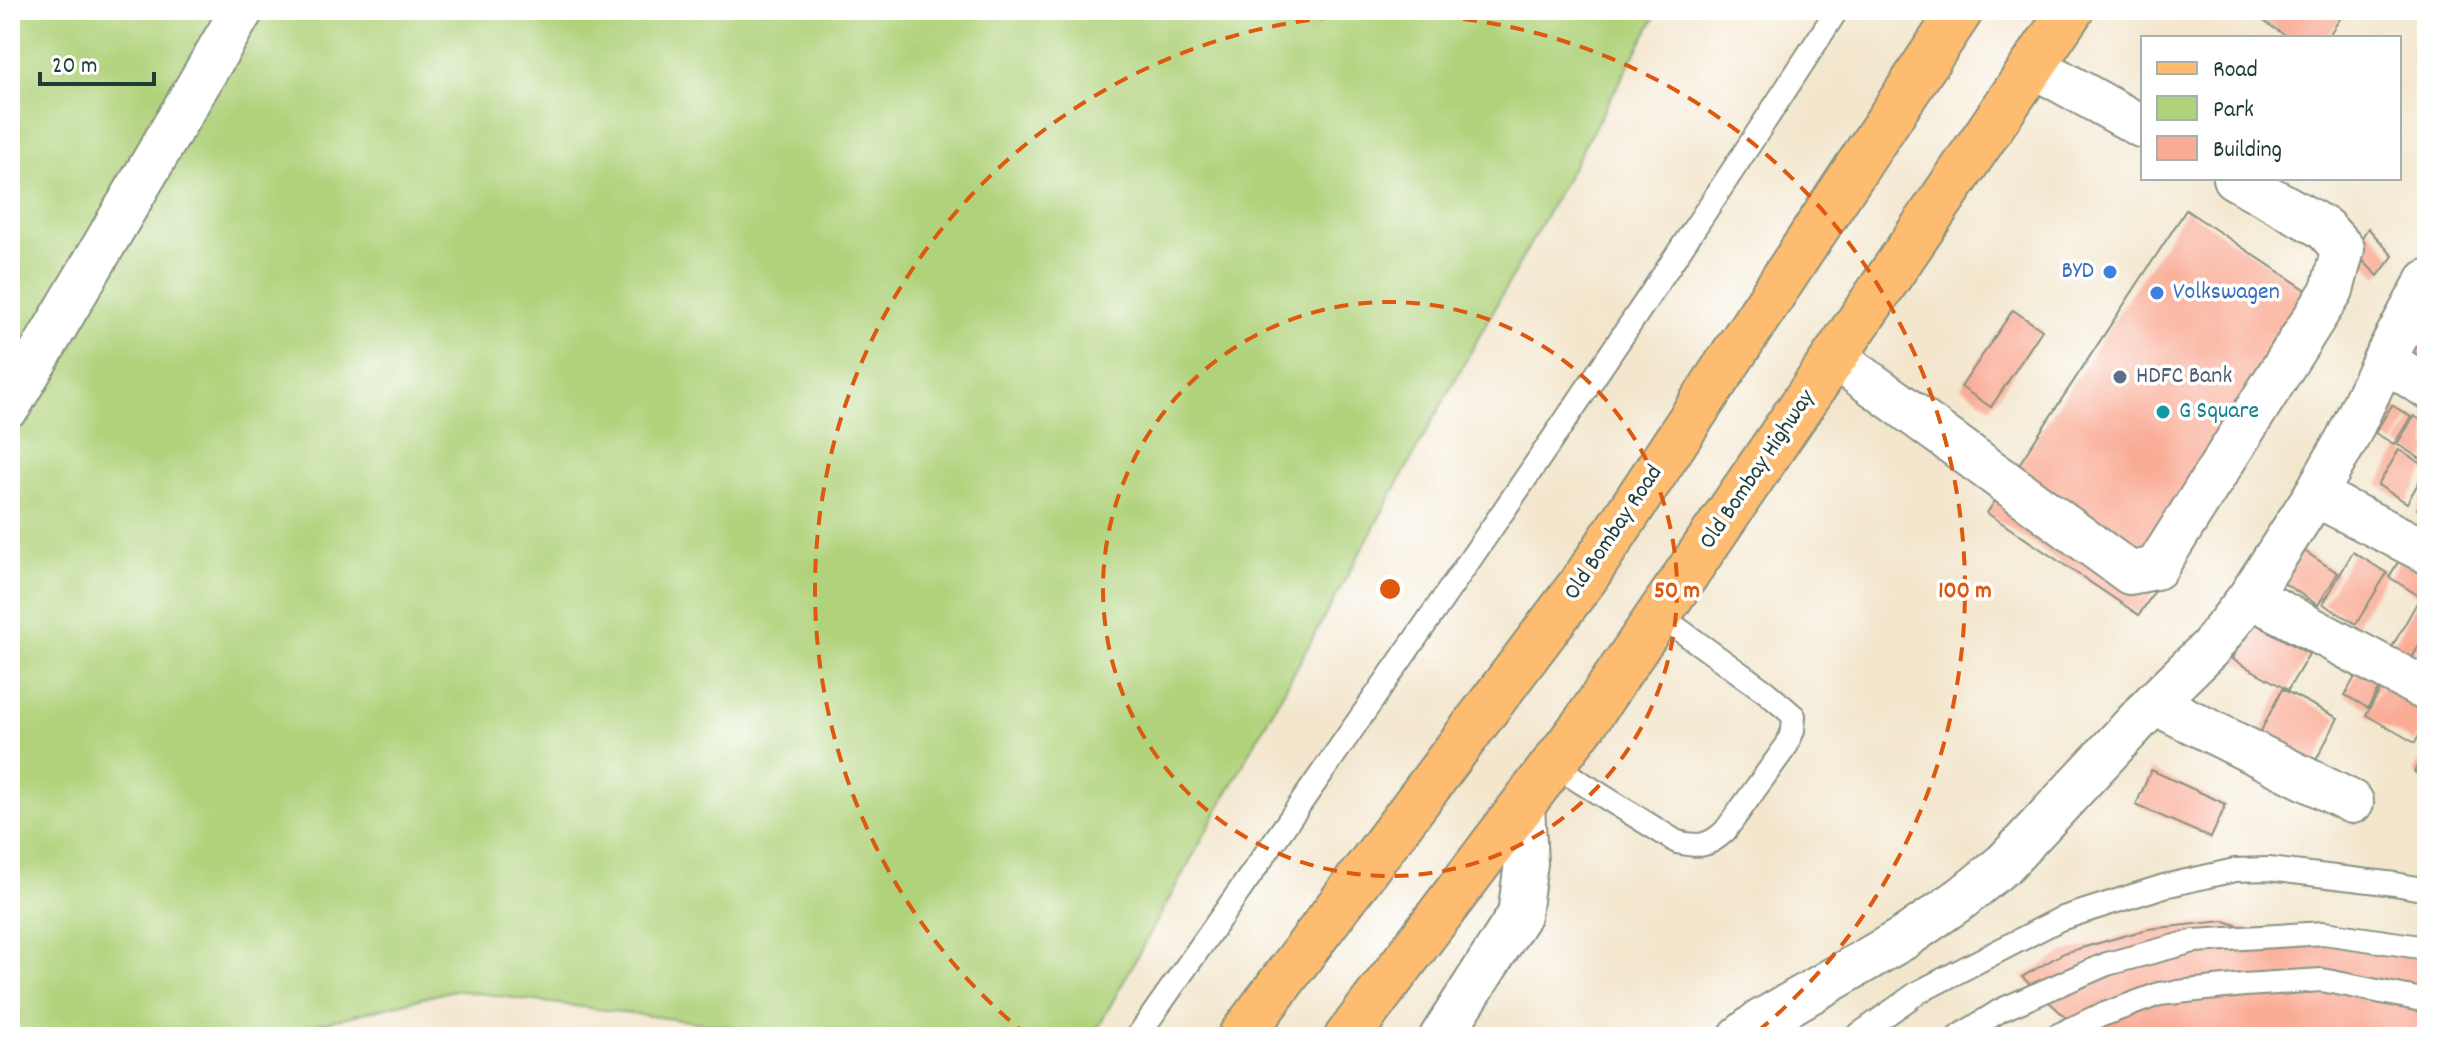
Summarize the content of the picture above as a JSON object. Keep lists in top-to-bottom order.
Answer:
{
  "streets": {
    "main road": ["Old Bombay Highway", "Old Bombay Road"]
  },
  "places": [
    "BYD",
    "Volkswagen",
    "HDFC Bank",
    "G Square"
  ],
  "legend": ["Road", "Park", "Building"],
  "scale_bar": "20 m",
  "rings": ["50 m", "100 m"]
}
